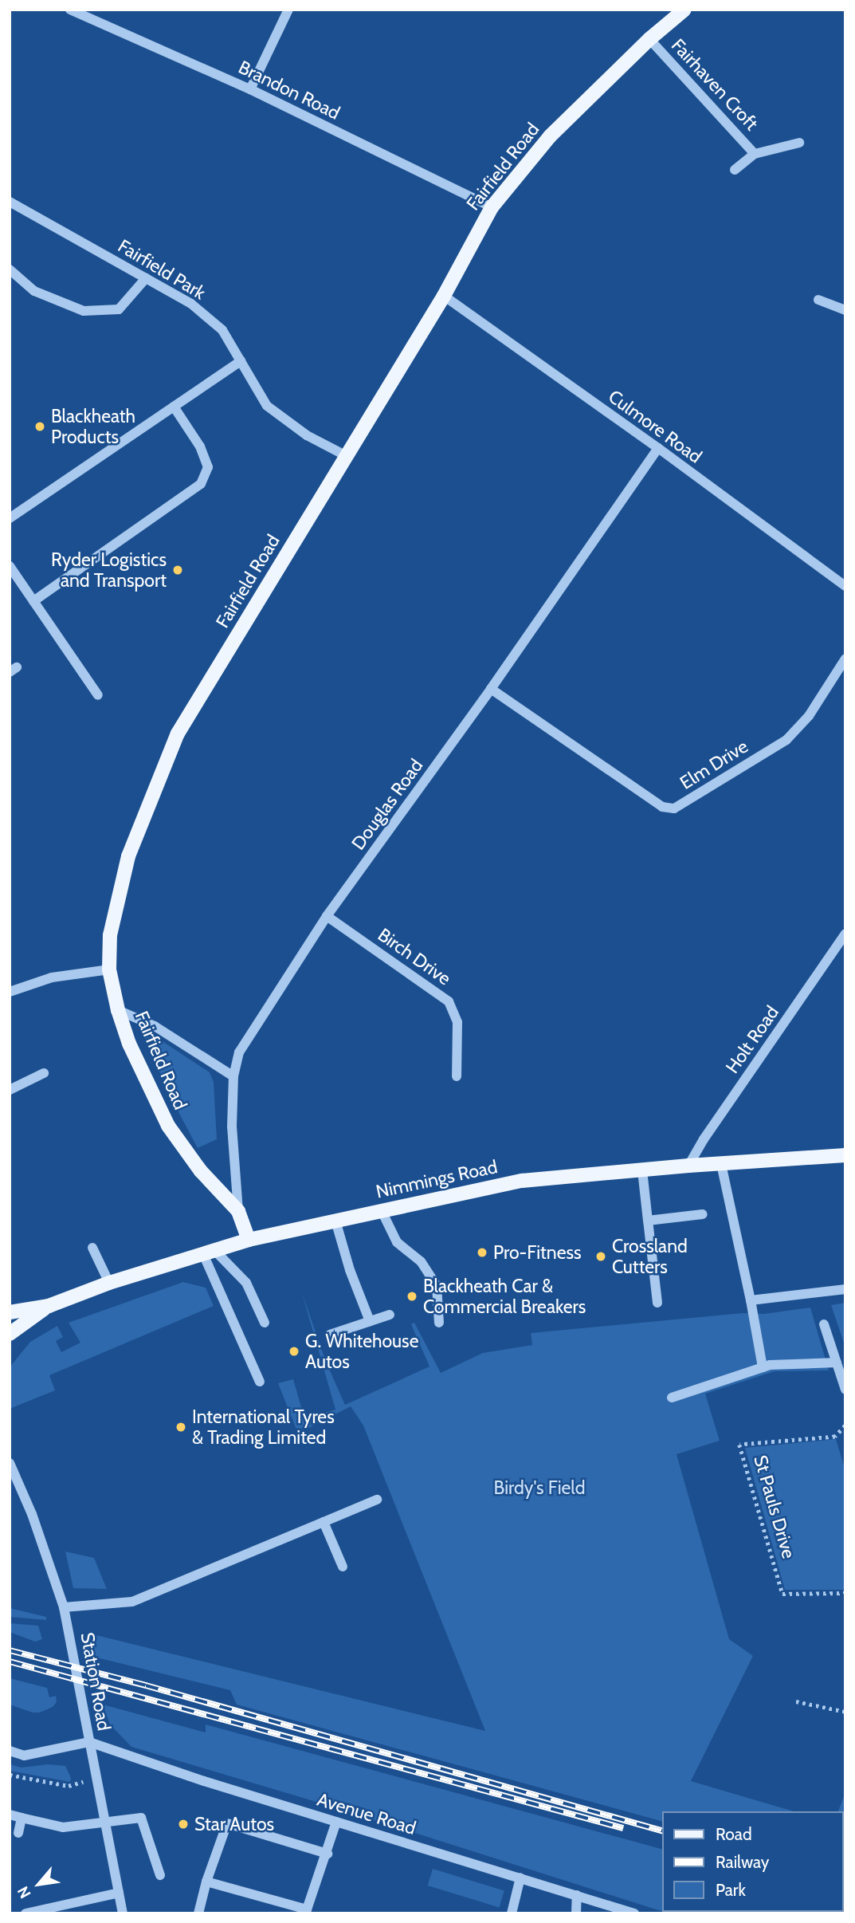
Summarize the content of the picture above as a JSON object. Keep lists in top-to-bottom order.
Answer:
{
  "streets": {
    "main road": ["Fairfield Road", "Nimmings Road"],
    "street": [
      "Fairhaven Croft",
      "Brandon Road",
      "Fairfield Park",
      "Culmore Road",
      "Elm Drive",
      "Douglas Road",
      "Birch Drive",
      "Holt Road",
      "Station Road",
      "Avenue Road"
    ],
    "path": ["St Pauls Drive"]
  },
  "crossings": [
    ["Fairhaven Croft", "Fairfield Road"],
    ["Brandon Road", "Fairfield Road"],
    ["Fairfield Road", "Fairfield Park"],
    ["Fairfield Road", "Culmore Road"],
    ["Fairfield Road", "Douglas Road"],
    ["Fairfield Road", "Nimmings Road"],
    ["Culmore Road", "Douglas Road"],
    ["Elm Drive", "Douglas Road"],
    ["Douglas Road", "Birch Drive"],
    ["Holt Road", "Nimmings Road"],
    ["Station Road", "Avenue Road"]
  ],
  "parks": ["Birdy's Field"],
  "places": [
    "Blackheath Products",
    "Ryder Logistics and Transport",
    "Pro-Fitness",
    "Crossland Cutters",
    "Blackheath Car & Commercial Breakers",
    "G. Whitehouse Autos",
    "International Tyres & Trading Limited",
    "Star Autos"
  ],
  "legend": ["Road", "Railway", "Park"],
  "north": "bottom left"
}
